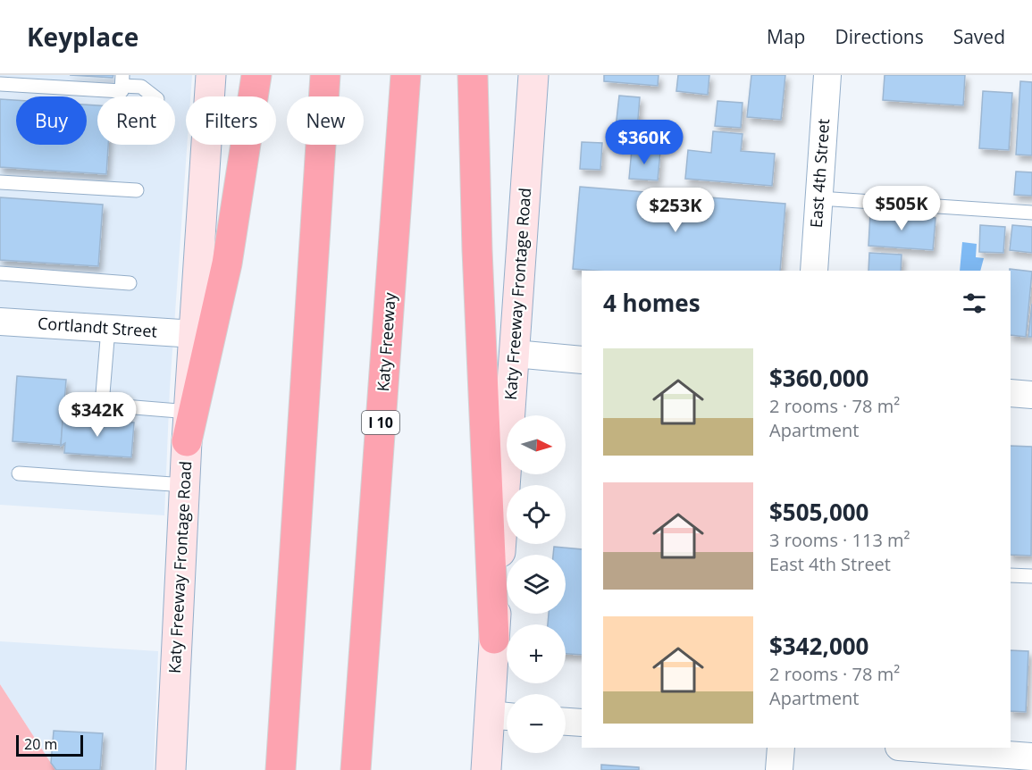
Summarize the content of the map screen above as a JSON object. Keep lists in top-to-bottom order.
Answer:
{
  "streets": {
    "highway": ["Katy Freeway", "I 10"],
    "main road": ["Katy Freeway Frontage Road"],
    "street": ["East 4th Street", "Cortlandt Street"]
  },
  "crossings": [
    ["Katy Freeway Frontage Road", "Cortlandt Street"]
  ],
  "scale_bar": "20 m",
  "north": "right",
  "page": {
    "header": "Keyplace",
    "nav": ["Map", "Directions", "Saved"],
    "chip": [
      "Buy",
      "Rent",
      "Filters",
      "New"
    ],
    "price": [
      "$360K",
      "$505K",
      "$253K",
      "$342K"
    ],
    "heading": "4 homes",
    "list": [
      {
        "name": "$360,000",
        "note": "2 rooms · 78 m² · Apartment"
      },
      {
        "name": "$505,000",
        "note": "3 rooms · 113 m² · East 4th Street"
      },
      {
        "name": "$342,000",
        "note": "2 rooms · 78 m² · Apartment"
      }
    ],
    "map_buttons": ["+", "−"],
    "scale": "20 m"
  }
}
